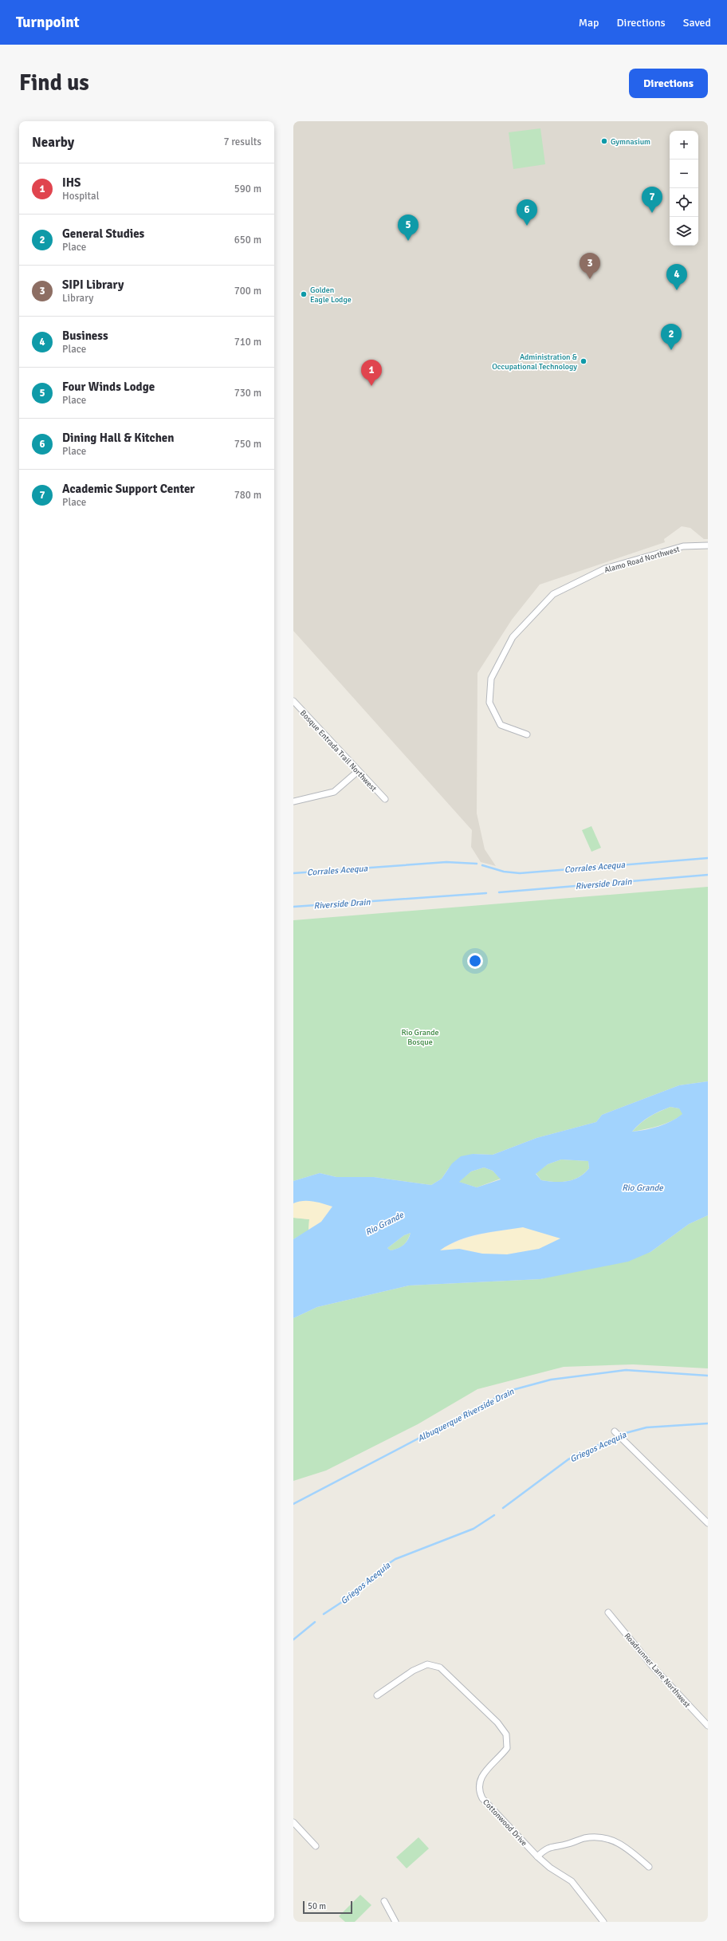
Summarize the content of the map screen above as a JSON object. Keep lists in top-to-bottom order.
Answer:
{
  "streets": {
    "street": [
      "Alamo Road Northwest",
      "Bosque Entrada Trail Northwest",
      "Roadrunner Lane Northwest",
      "Cottonwood Drive"
    ]
  },
  "water": [
    "Corrales Acequa",
    "Riverside Drain",
    "Rio Grande",
    "Albuquerque Riverside Drain",
    "Griegos Acequia"
  ],
  "parks": ["Rio Grande Bosque"],
  "places": ["Gymnasium", "Golden Eagle Lodge", "Administration & Occupational Technology"],
  "scale_bar": "50 m",
  "page": {
    "header": "Turnpoint",
    "nav": ["Map", "Directions", "Saved"],
    "buttons": "Directions",
    "title": "Find us",
    "heading": ["Nearby", "7 results"],
    "map_buttons": ["+", "−"],
    "list": [
      {
        "mark": "1",
        "name": "IHS",
        "note": "Hospital",
        "value": "590 m"
      },
      {
        "mark": "2",
        "name": "General Studies",
        "note": "Place",
        "value": "650 m"
      },
      {
        "mark": "3",
        "name": "SIPI Library",
        "note": "Library",
        "value": "700 m"
      },
      {
        "mark": "4",
        "name": "Business",
        "note": "Place",
        "value": "710 m"
      },
      {
        "mark": "5",
        "name": "Four Winds Lodge",
        "note": "Place",
        "value": "730 m"
      },
      {
        "mark": "6",
        "name": "Dining Hall & Kitchen",
        "note": "Place",
        "value": "750 m"
      },
      {
        "mark": "7",
        "name": "Academic Support Center",
        "note": "Place",
        "value": "780 m"
      }
    ],
    "pins": [
      "7",
      "6",
      "5",
      "3",
      "4",
      "2",
      "1"
    ],
    "scale": "50 m"
  }
}
